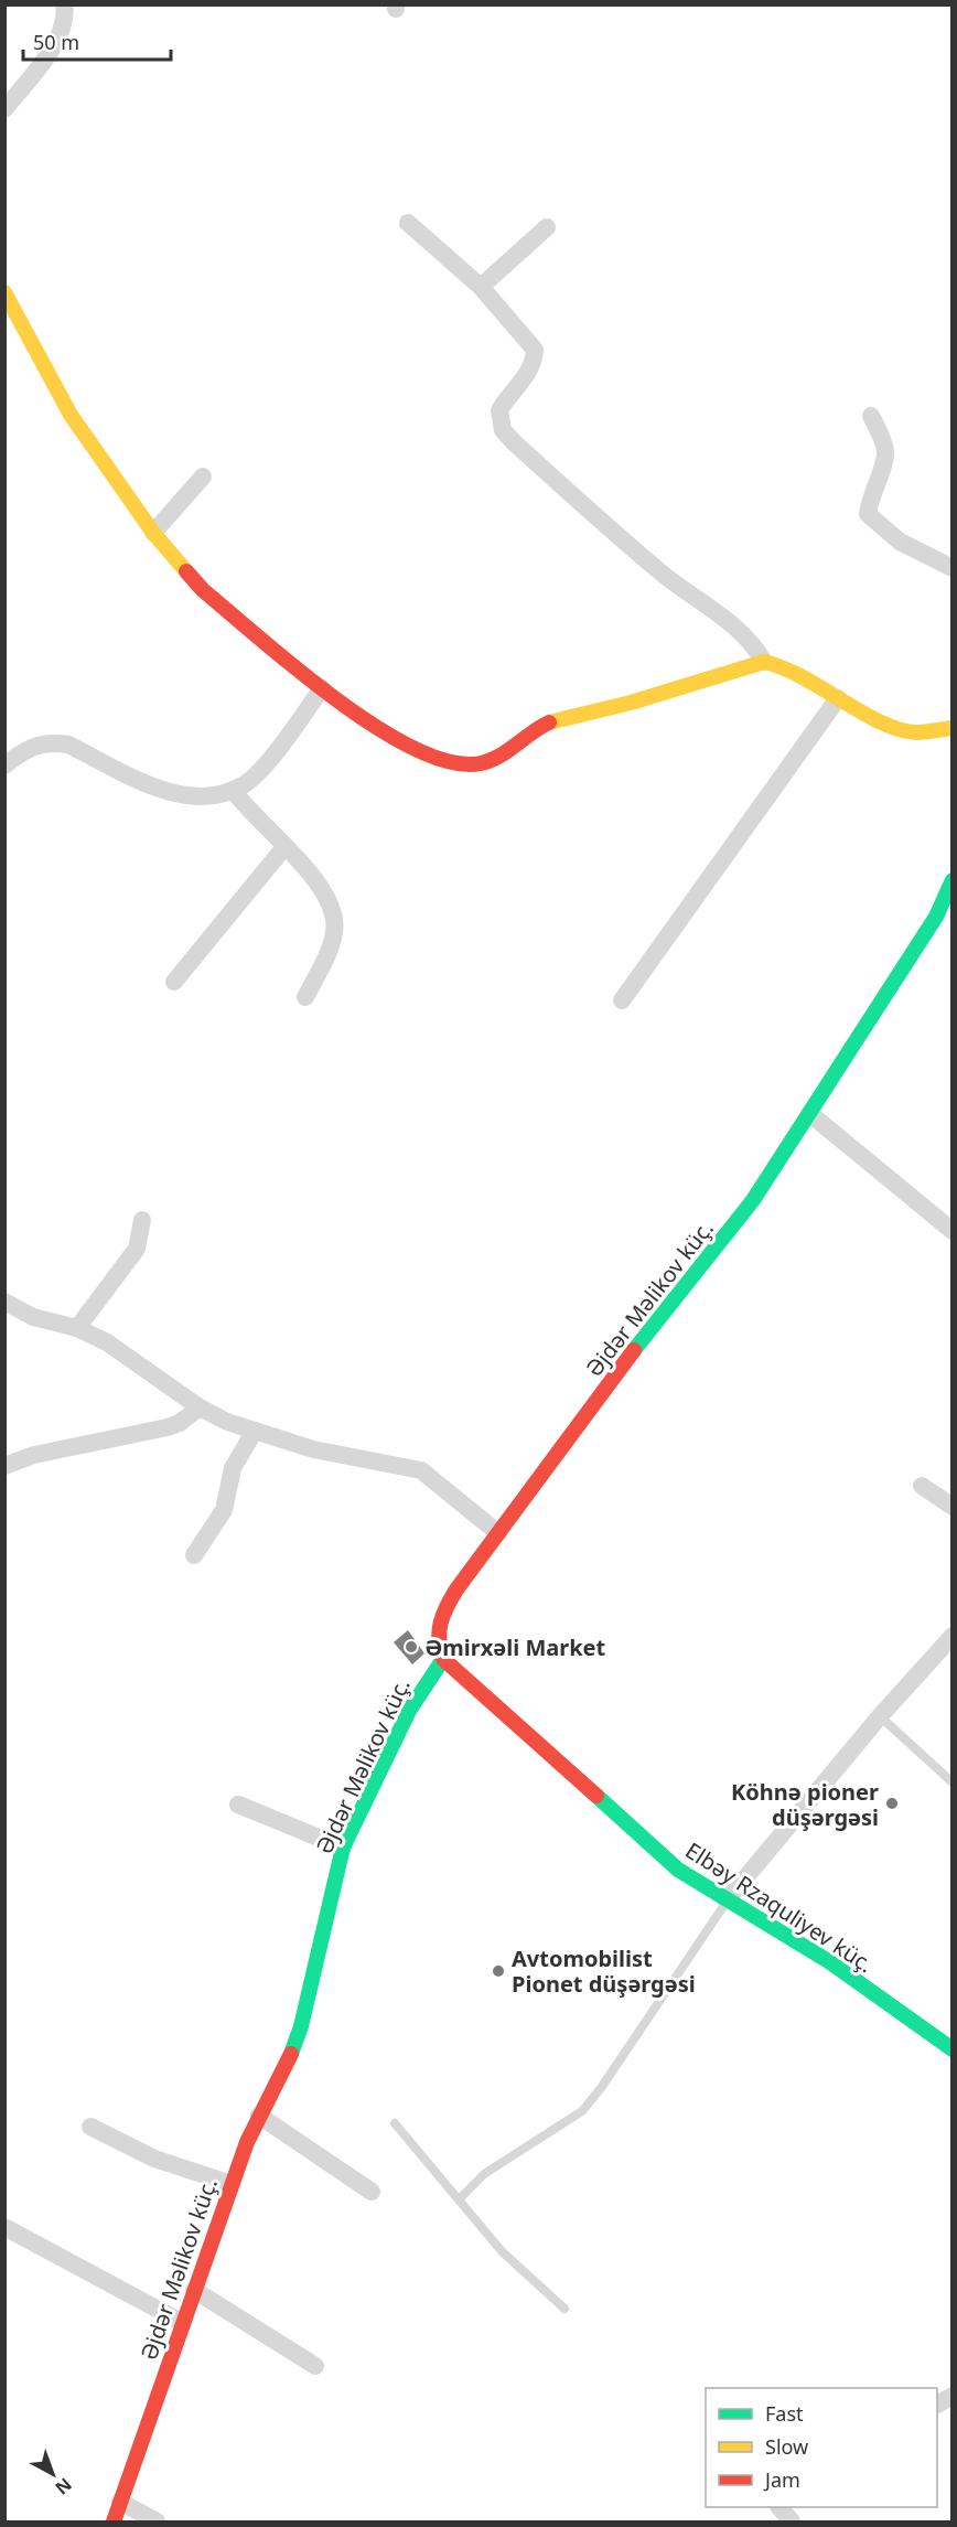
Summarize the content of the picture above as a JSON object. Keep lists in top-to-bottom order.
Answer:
{
  "streets": {
    "street": ["Əjdər Məlikov küç.", "Elbəy Rzaquliyev küç."]
  },
  "crossings": [
    ["Əjdər Məlikov küç.", "Elbəy Rzaquliyev küç."]
  ],
  "places": ["Əmirxəli Market", "Köhnə pioner düşərgəsi", "Avtomobilist Pionet düşərgəsi"],
  "legend": ["Fast", "Slow", "Jam"],
  "scale_bar": "50 m",
  "north": "bottom right"
}
